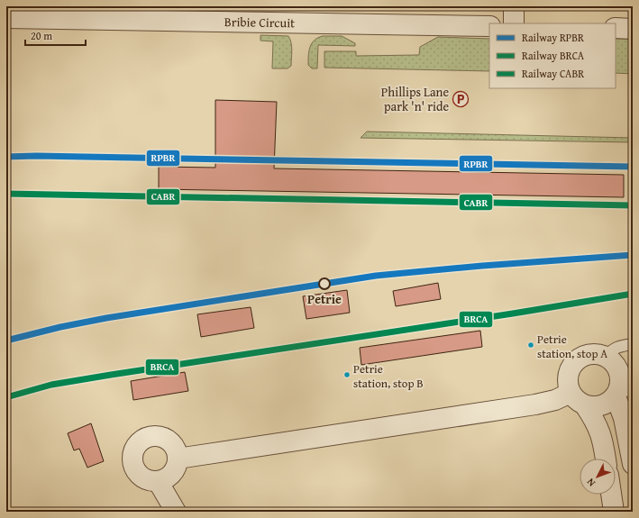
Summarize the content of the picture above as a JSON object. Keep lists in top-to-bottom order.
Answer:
{
  "streets": {
    "street": ["Bribie Circuit"]
  },
  "places": {
    "parking": ["Phillips Lane park 'n' ride"],
    "other": ["Petrie", "Petrie station, stop A", "Petrie station, stop B"]
  },
  "lines": ["rail line RPBR", "rail line CABR", "rail line BRCA"],
  "legend": ["Railway RPBR", "Railway BRCA", "Railway CABR"],
  "scale_bar": "20 m",
  "north": "bottom left"
}
